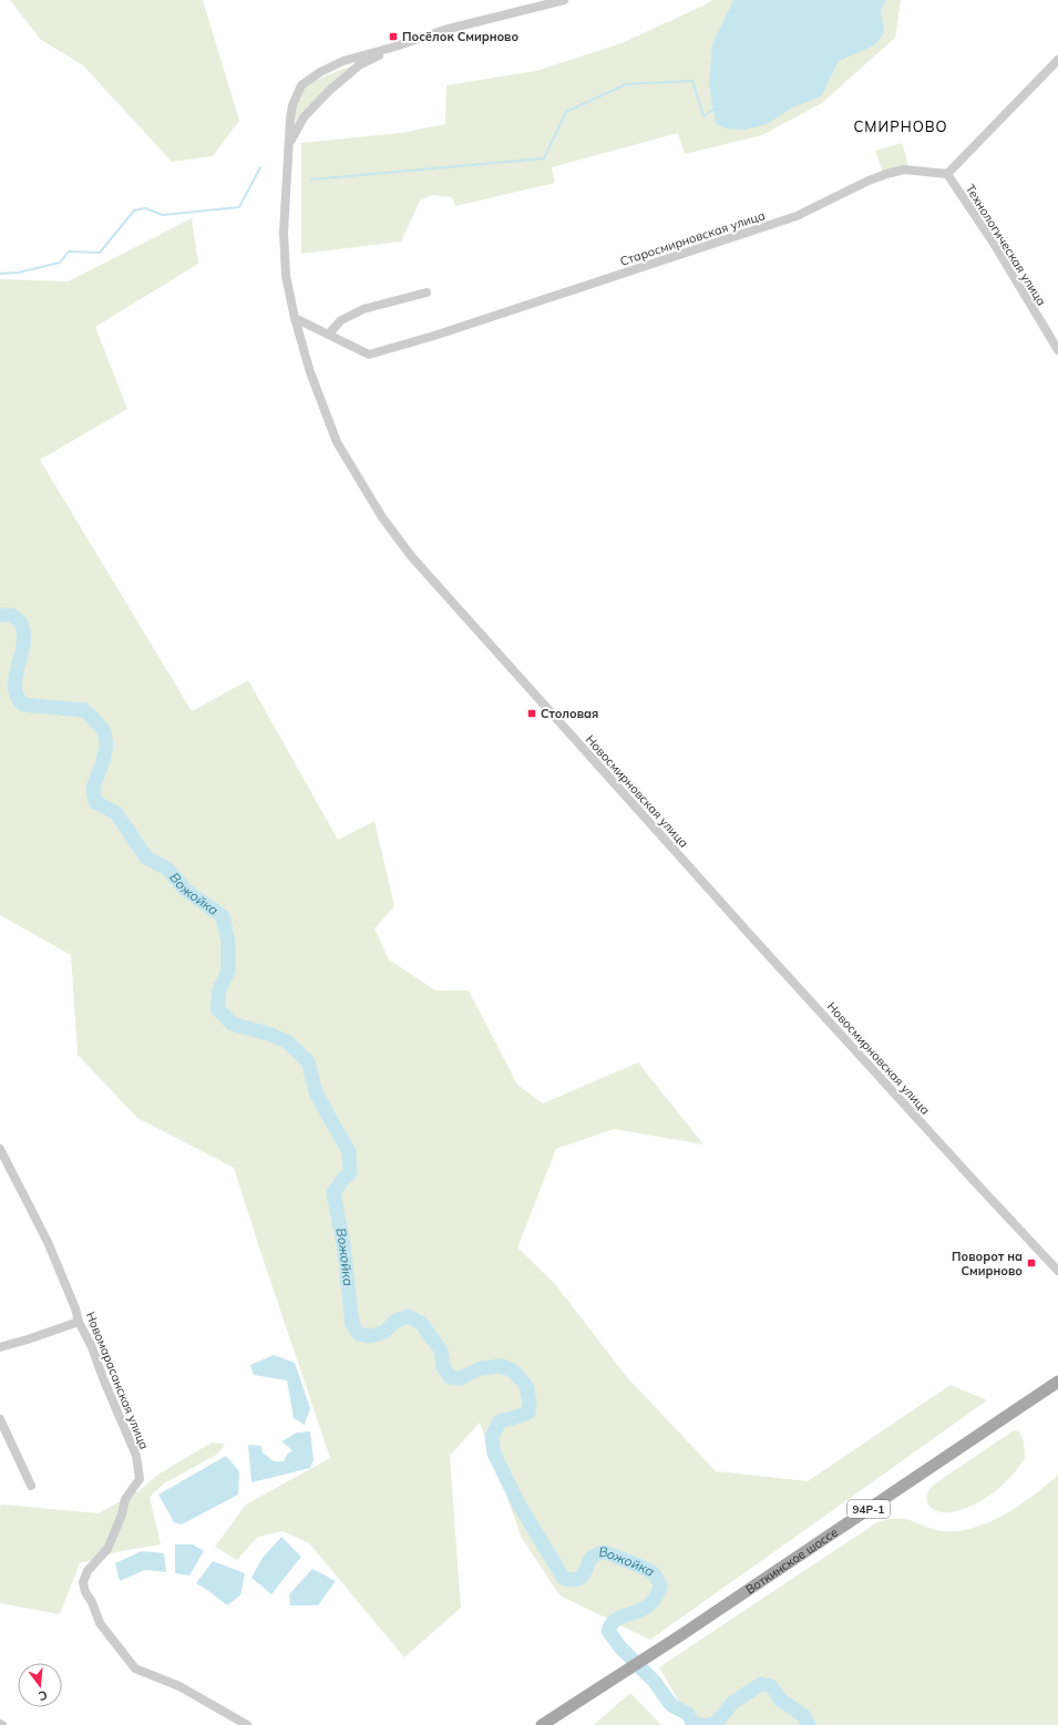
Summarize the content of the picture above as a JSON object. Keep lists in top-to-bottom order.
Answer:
{
  "streets": {
    "main road": ["94Р-1", "Воткинское шоссе"],
    "street": [
      "Старосмирновская улица",
      "Технологическая улица",
      "Новосмирновская улица",
      "Новомарасанская улица"
    ]
  },
  "crossings": [
    ["Старосмирновская улица", "Технологическая улица"],
    ["Старосмирновская улица", "Новосмирновская улица"]
  ],
  "districts": ["СМИРНОВО"],
  "water": ["Вожойка"],
  "places": {
    "transit": ["Посёлок Смирново", "Столовая", "Поворот на Смирново"]
  },
  "north": "bottom"
}
